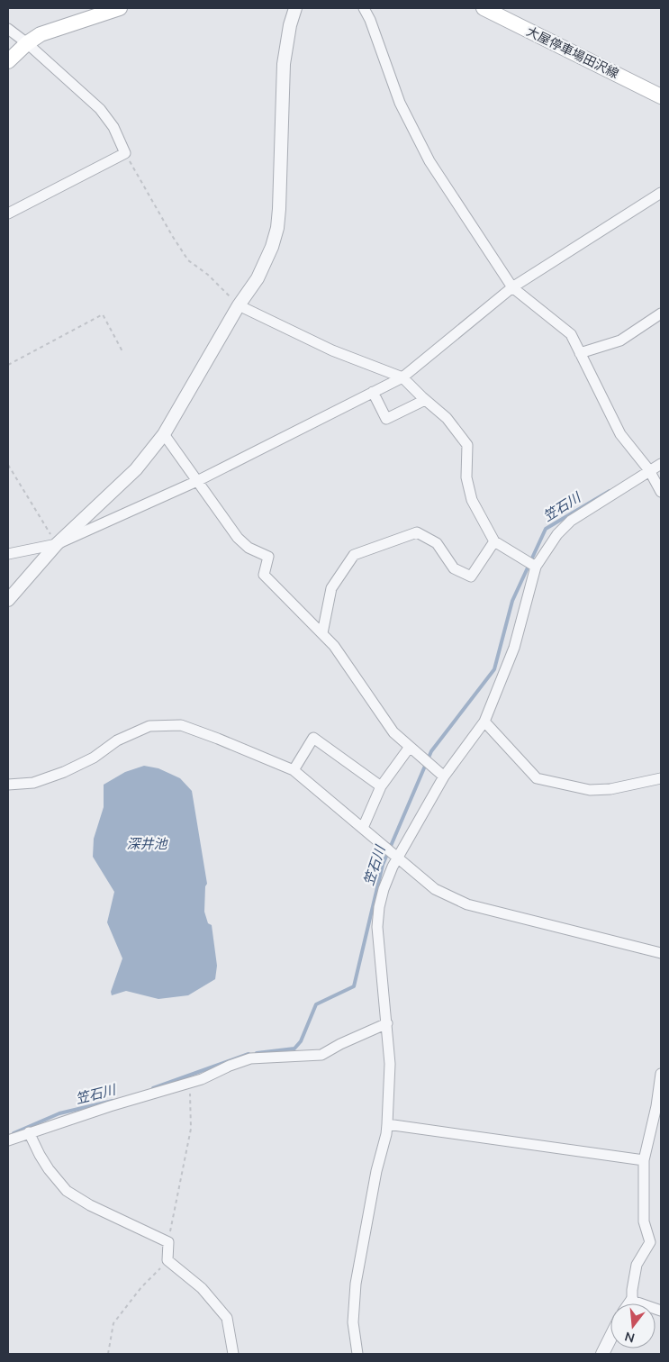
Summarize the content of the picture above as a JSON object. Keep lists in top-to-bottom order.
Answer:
{
  "streets": {
    "main road": ["大屋停車場田沢線"]
  },
  "water": ["笠石川", "深井池"],
  "north": "bottom"
}
